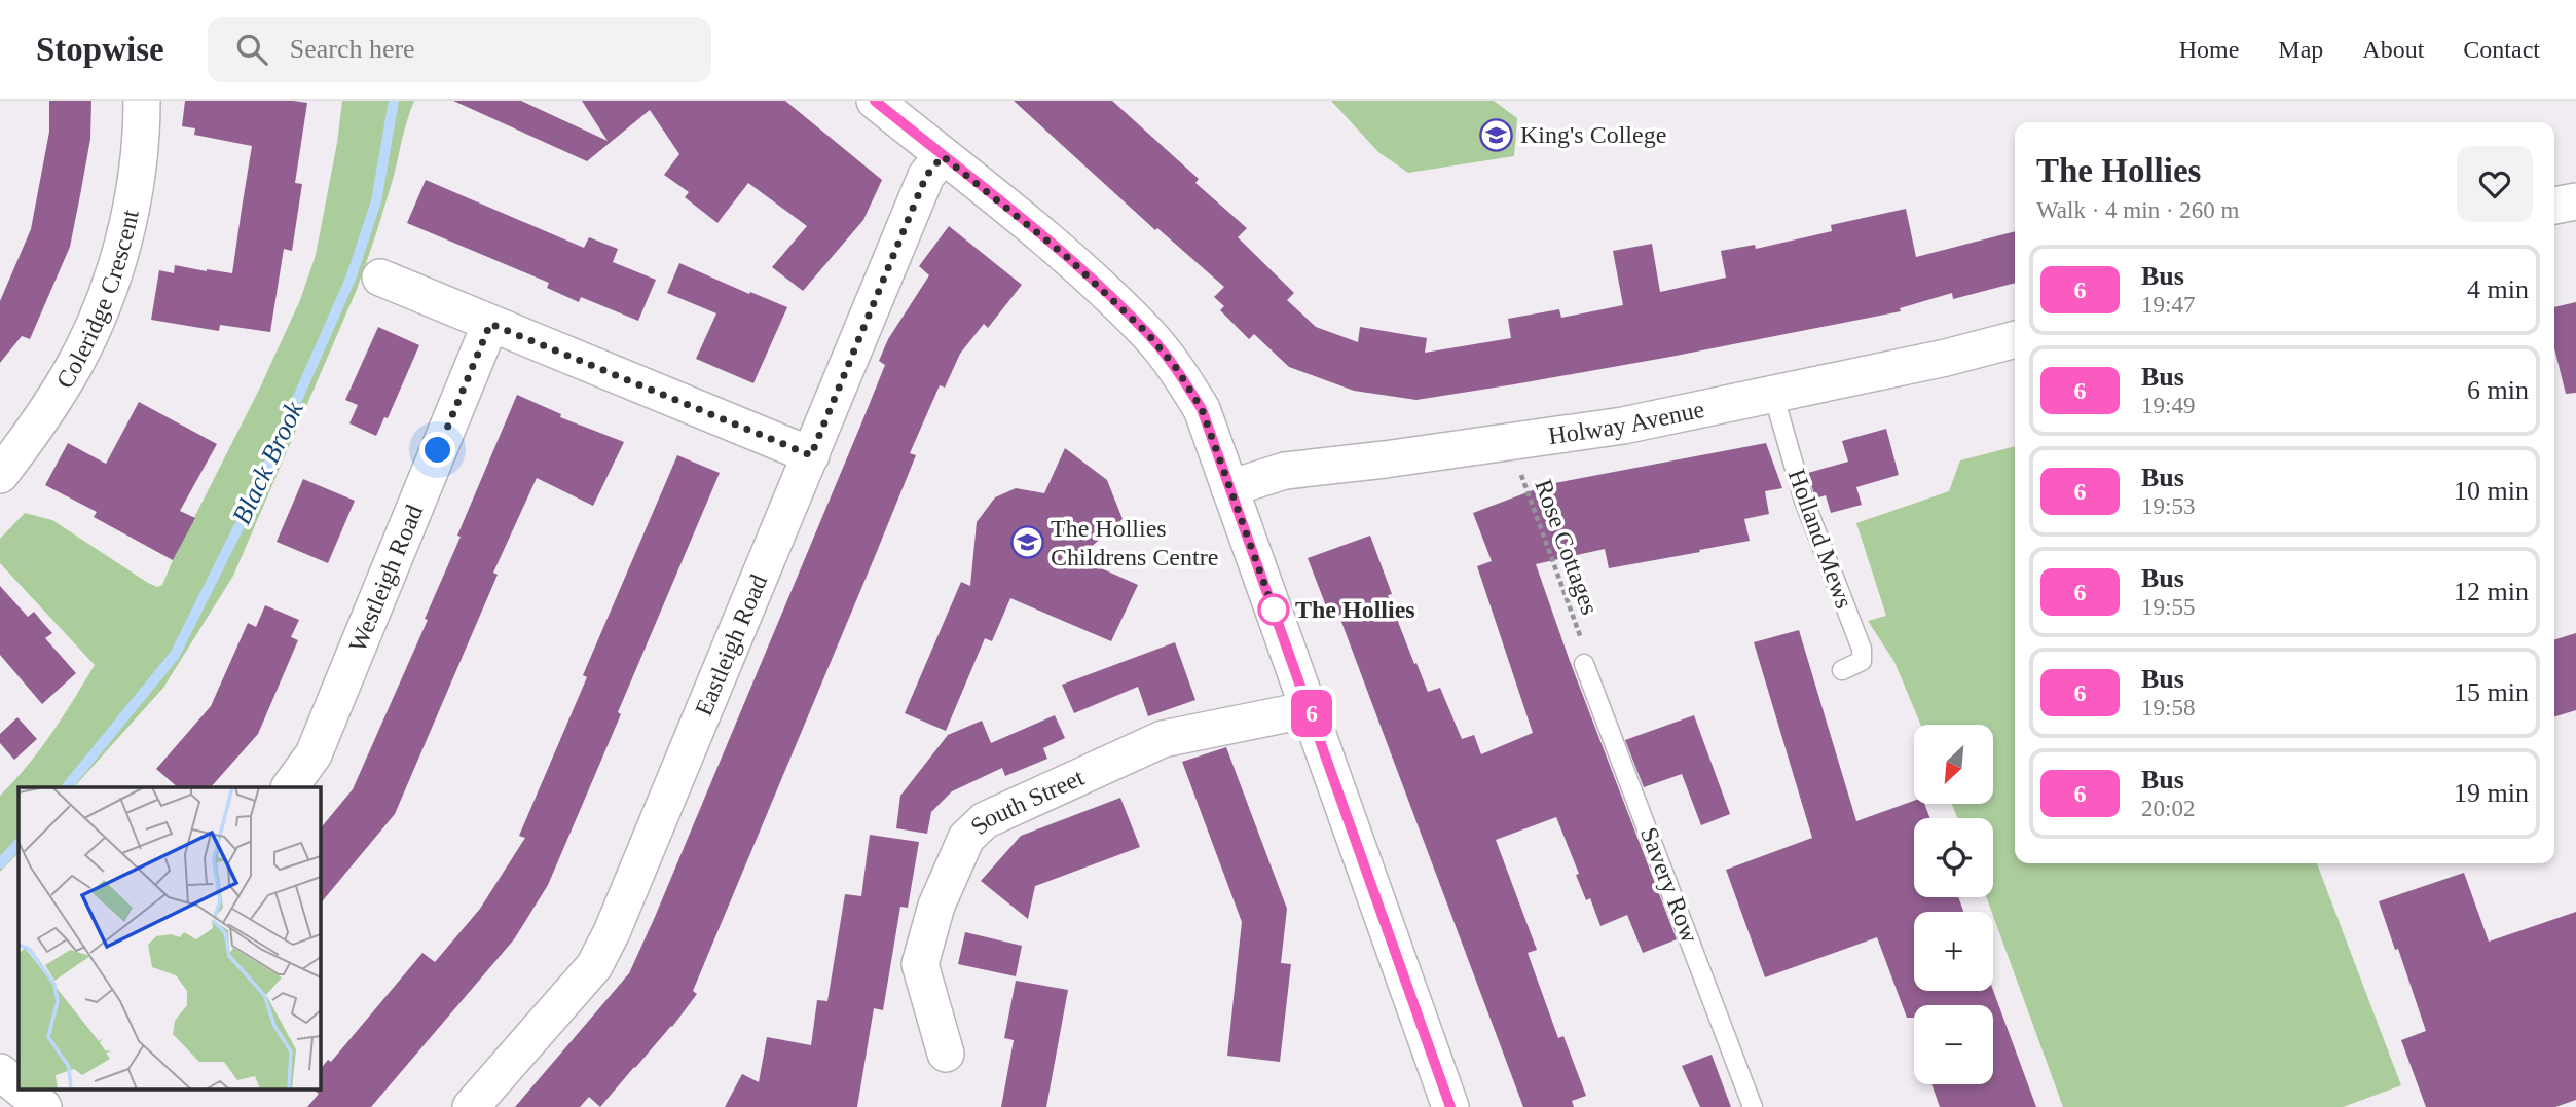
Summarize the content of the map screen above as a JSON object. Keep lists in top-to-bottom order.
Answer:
{
  "streets": {
    "street": [
      "Coleridge Crescent",
      "Holway Avenue",
      "Westleigh Road",
      "Eastleigh Road",
      "South Street"
    ],
    "lane": ["Holland Mews", "Savery Row"],
    "path": ["Rose Cottages"]
  },
  "crossings": [
    ["Holway Avenue", "Holland Mews"],
    ["Holway Avenue", "Rose Cottages"],
    ["Rose Cottages", "Savery Row"]
  ],
  "water": ["Black Brook"],
  "places": {
    "school or university": ["King's College", "The Hollies Childrens Centre"],
    "other": ["The Hollies"]
  },
  "lines": ["bus line 6"],
  "north": "bottom left",
  "page": {
    "header": "Stopwise",
    "search": "Search here",
    "nav": [
      "Home",
      "Map",
      "About",
      "Contact"
    ],
    "on_map": "6",
    "heading": ["The Hollies", "Walk · 4 min · 260 m"],
    "list": [
      {
        "mark": "6",
        "name": "Bus",
        "note": "19:47",
        "value": "4 min"
      },
      {
        "mark": "6",
        "name": "Bus",
        "note": "19:49",
        "value": "6 min"
      },
      {
        "mark": "6",
        "name": "Bus",
        "note": "19:53",
        "value": "10 min"
      },
      {
        "mark": "6",
        "name": "Bus",
        "note": "19:55",
        "value": "12 min"
      },
      {
        "mark": "6",
        "name": "Bus",
        "note": "19:58",
        "value": "15 min"
      },
      {
        "mark": "6",
        "name": "Bus",
        "note": "20:02",
        "value": "19 min"
      }
    ],
    "map_buttons": ["+", "−"]
  }
}
